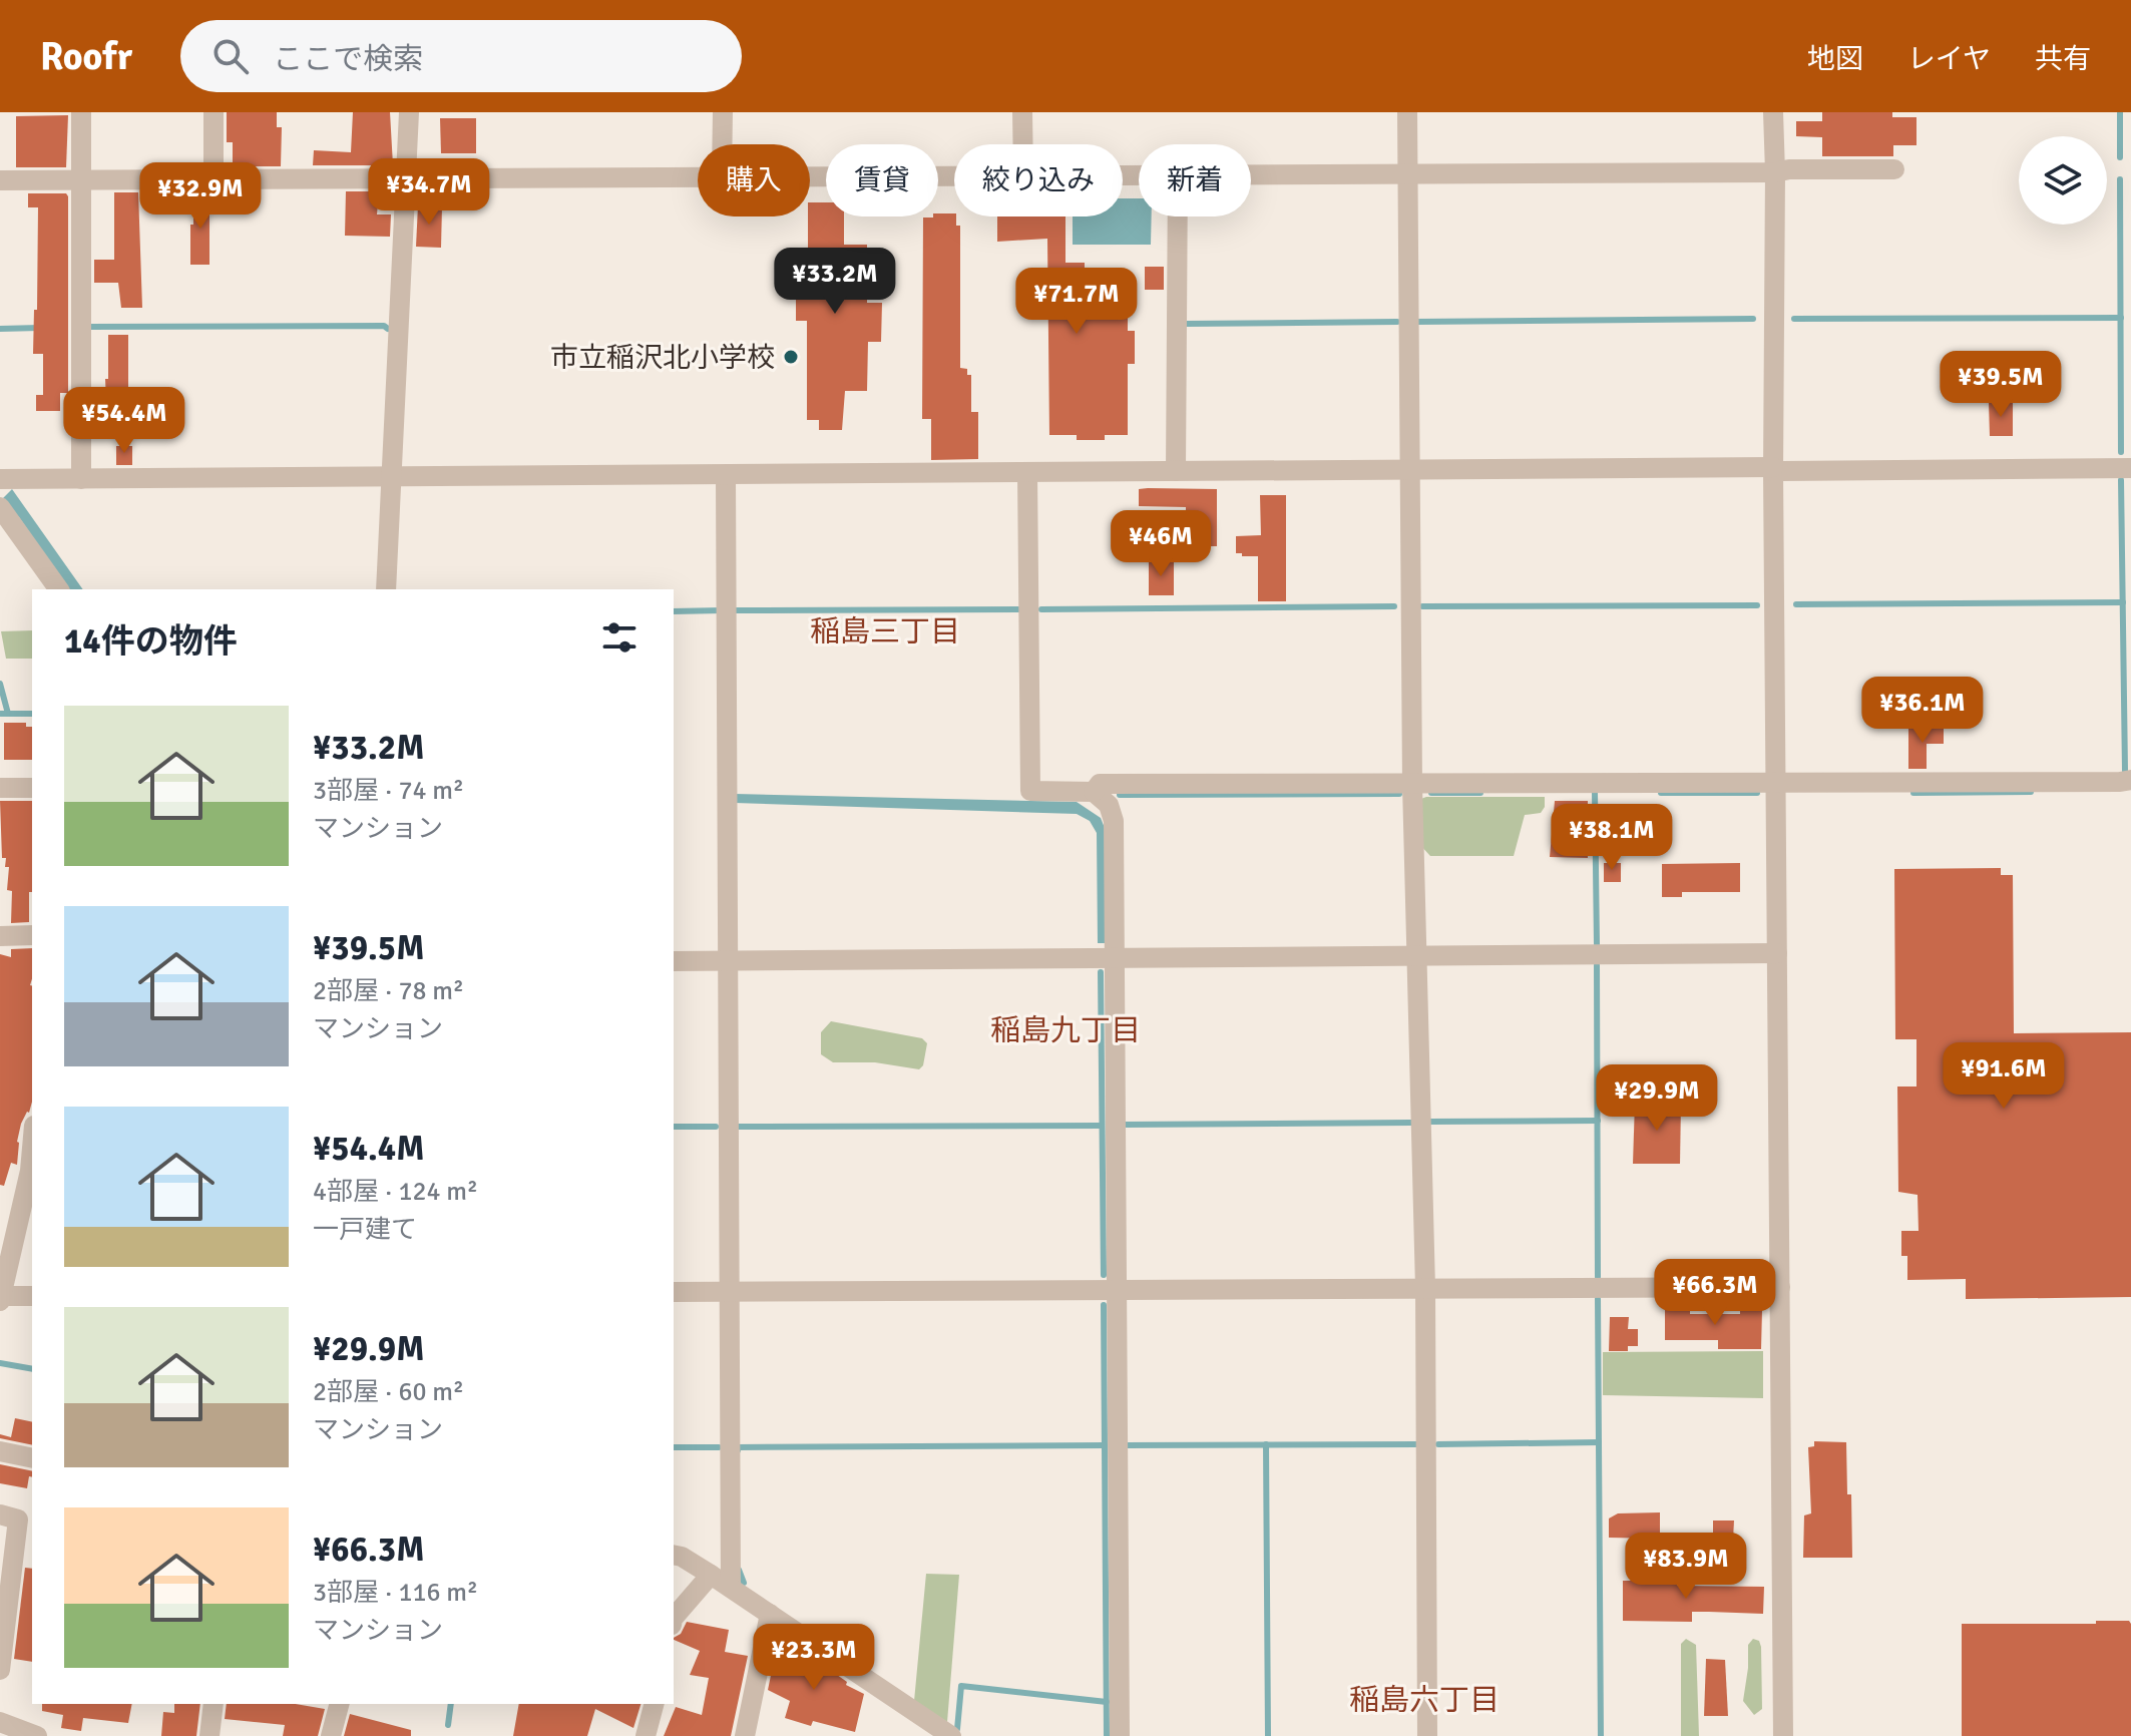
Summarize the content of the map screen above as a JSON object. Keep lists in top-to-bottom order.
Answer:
{
  "districts": ["稲島三丁目", "稲島九丁目", "稲島六丁目"],
  "places": ["市立稲沢北小学校"],
  "page": {
    "header": "Roofr",
    "search": "ここで検索",
    "nav": ["地図", "レイヤ", "共有"],
    "chip": [
      "購入",
      "賃貸",
      "絞り込み",
      "新着"
    ],
    "price": [
      "¥34.7M",
      "¥32.9M",
      "¥33.2M",
      "¥71.7M",
      "¥39.5M",
      "¥54.4M",
      "¥46M",
      "¥36.1M",
      "¥38.1M",
      "¥91.6M",
      "¥29.9M",
      "¥66.3M",
      "¥83.9M",
      "¥23.3M"
    ],
    "heading": "14件の物件",
    "list": [
      {
        "name": "¥33.2M",
        "note": "3部屋 · 74 m² · マンション"
      },
      {
        "name": "¥39.5M",
        "note": "2部屋 · 78 m² · マンション"
      },
      {
        "name": "¥54.4M",
        "note": "4部屋 · 124 m² · 一戸建て"
      },
      {
        "name": "¥29.9M",
        "note": "2部屋 · 60 m² · マンション"
      },
      {
        "name": "¥66.3M",
        "note": "3部屋 · 116 m² · マンション"
      }
    ]
  }
}
